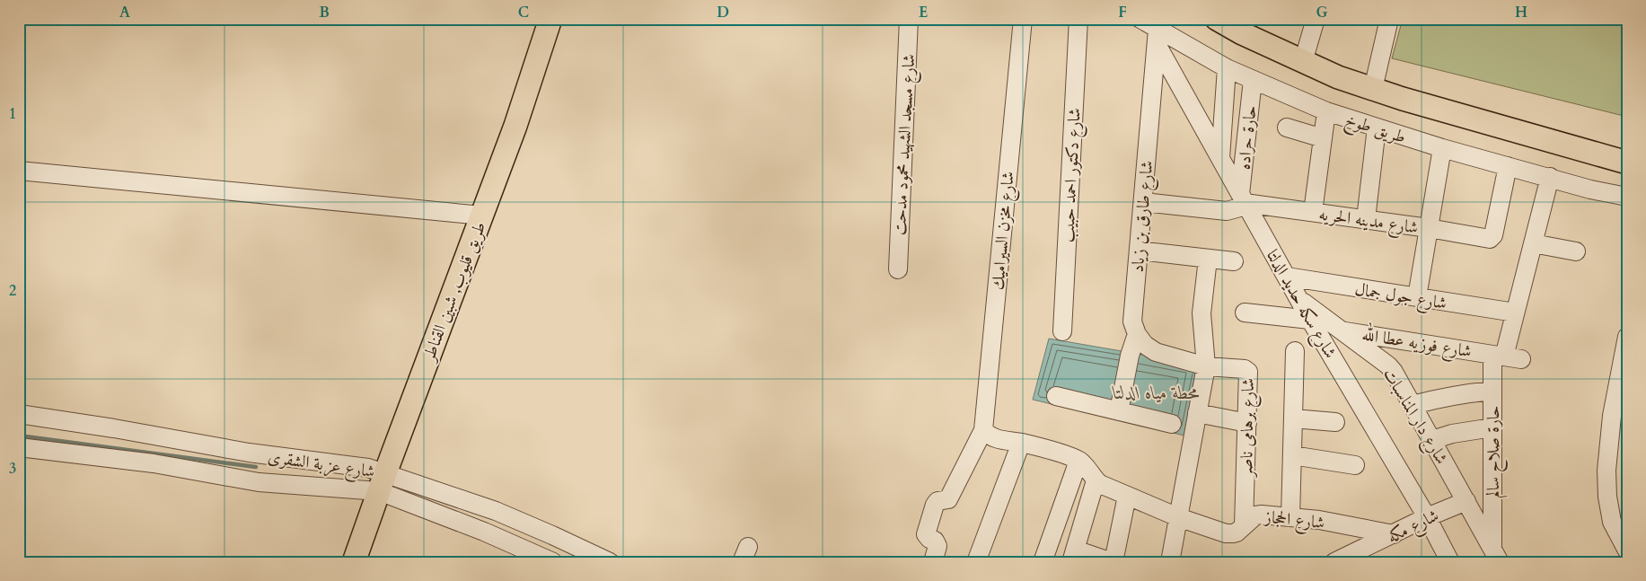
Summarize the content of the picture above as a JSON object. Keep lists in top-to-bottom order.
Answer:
{
  "streets": {
    "main road": ["طريق قليوب, شبين القناطر"],
    "street": [
      "طريق طوخ",
      "حارة حراده",
      "شارع مسجد الشهيد محمود مدحت",
      "شارع دكتور احمد حبيب",
      "شارع طارق بن زياد",
      "شارع مدينه الحريه",
      "شارع مخزن السيراميك",
      "شارع جول جمال",
      "شارع سكه حديد الدلتا",
      "شارع فوزيه عطا الله",
      "شارع دار المناسبات",
      "شارع برهامى ناصر",
      "حارة صلاح سالم",
      "شارع عزبة الشقرى",
      "شارع الحجاز",
      "شارع مكه"
    ]
  },
  "crossings": [
    ["طريق طوخ", "حارة حراده"],
    ["طريق طوخ", "شارع طارق بن زياد"],
    ["طريق طوخ", "شارع مدينه الحريه"],
    ["طريق طوخ", "شارع سكه حديد الدلتا"],
    ["طريق طوخ", "حارة صلاح سالم"],
    ["حارة حراده", "شارع مدينه الحريه"],
    ["حارة حراده", "شارع سكه حديد الدلتا"],
    ["شارع طارق بن زياد", "شارع سكه حديد الدلتا"],
    ["شارع مدينه الحريه", "شارع سكه حديد الدلتا"],
    ["طريق قليوب, شبين القناطر", "شارع عزبة الشقرى"],
    ["شارع جول جمال", "شارع سكه حديد الدلتا"],
    ["شارع جول جمال", "حارة صلاح سالم"],
    ["شارع سكه حديد الدلتا", "شارع دار المناسبات"],
    ["شارع سكه حديد الدلتا", "شارع مكه"],
    ["شارع فوزيه عطا الله", "شارع دار المناسبات"],
    ["شارع فوزيه عطا الله", "حارة صلاح سالم"],
    ["شارع دار المناسبات", "حارة صلاح سالم"],
    ["شارع دار المناسبات", "شارع مكه"],
    ["شارع برهامى ناصر", "شارع الحجاز"],
    ["شارع الحجاز", "شارع مكه"]
  ],
  "water": ["محطة مياه الدلتا"],
  "grid": {
    "columns": [
      "A",
      "B",
      "C",
      "D",
      "E",
      "F",
      "G",
      "H"
    ],
    "rows": ["1", "2", "3"]
  }
}
